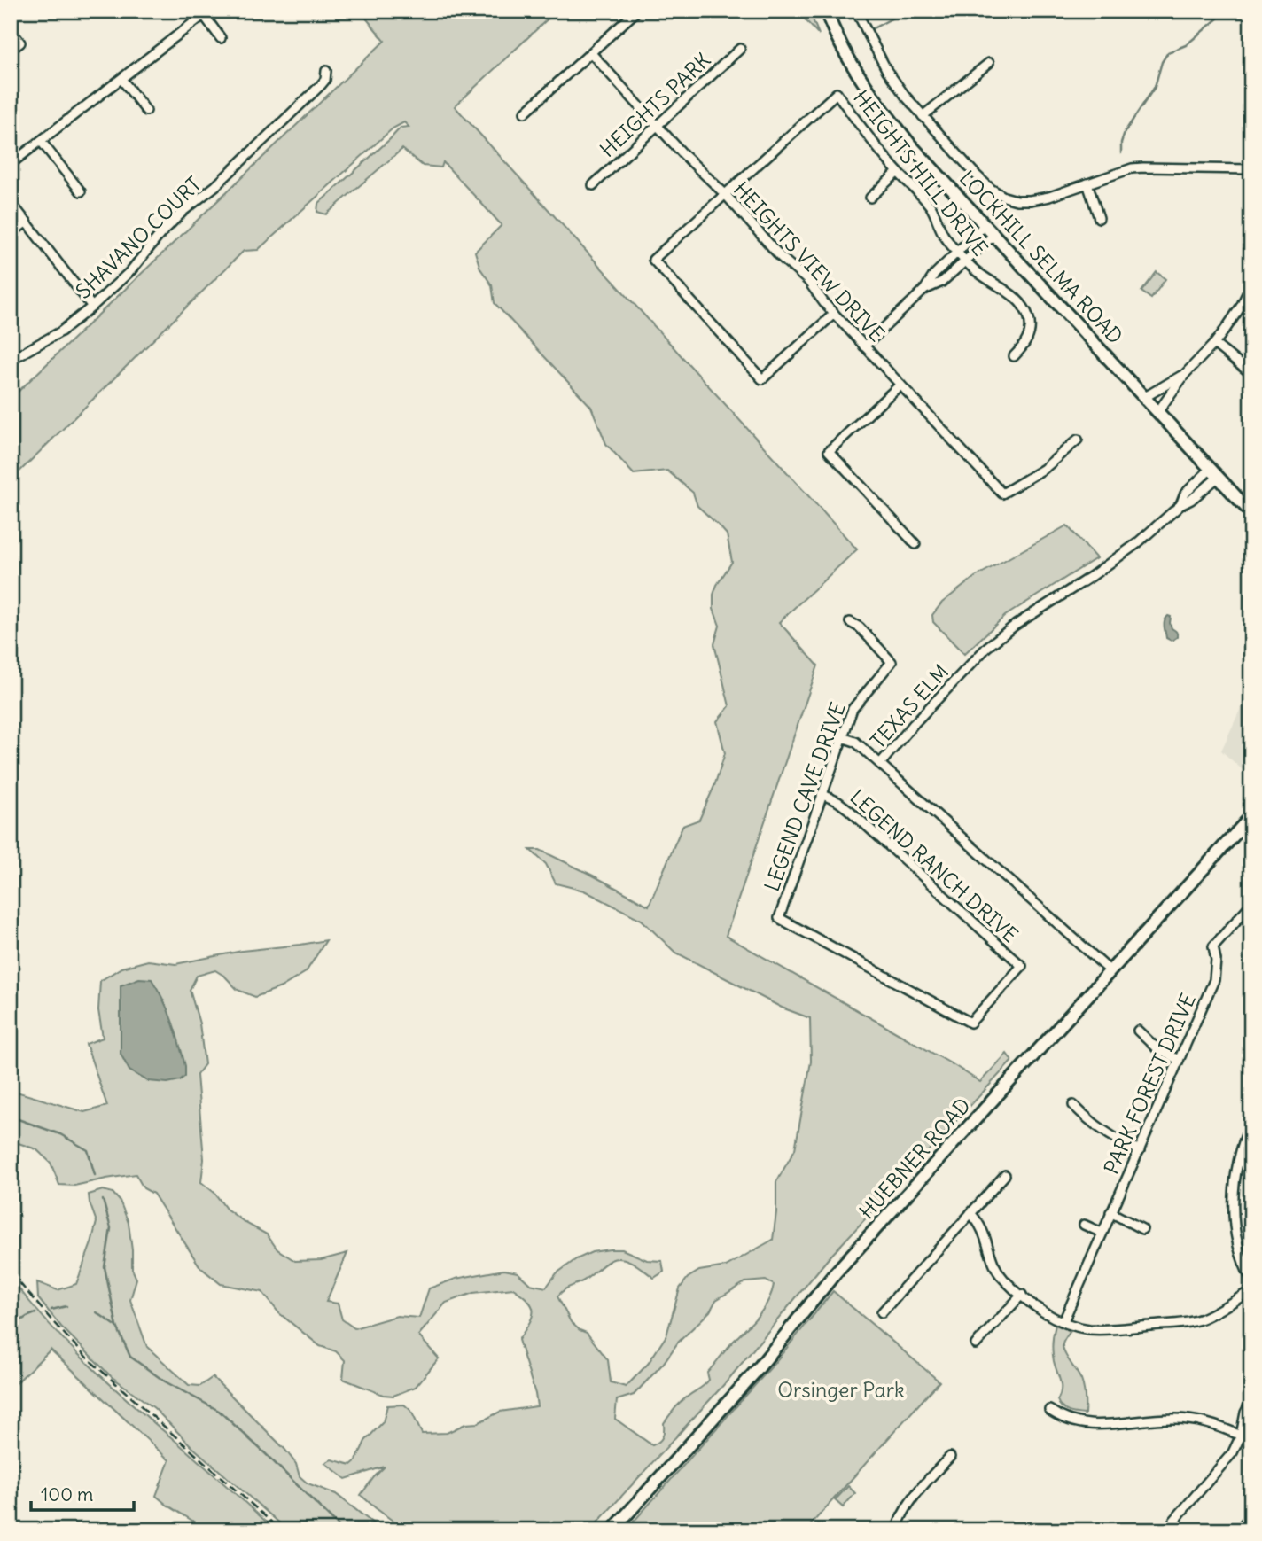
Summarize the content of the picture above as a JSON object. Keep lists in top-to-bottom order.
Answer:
{
  "streets": {
    "main road": ["LOCKHILL SELMA ROAD", "HUEBNER ROAD"],
    "street": [
      "HEIGHTS PARK",
      "HEIGHTS HILL DRIVE",
      "SHAVANO COURT",
      "HEIGHTS VIEW DRIVE",
      "TEXAS ELM",
      "LEGEND CAVE DRIVE",
      "LEGEND RANCH DRIVE",
      "PARK FOREST DRIVE"
    ]
  },
  "crossings": [
    ["HEIGHTS PARK", "HEIGHTS VIEW DRIVE"],
    ["HEIGHTS HILL DRIVE", "HEIGHTS VIEW DRIVE"],
    ["LOCKHILL SELMA ROAD", "TEXAS ELM"],
    ["TEXAS ELM", "HUEBNER ROAD"],
    ["LEGEND CAVE DRIVE", "LEGEND RANCH DRIVE"]
  ],
  "parks": ["Orsinger Park"],
  "scale_bar": "100 m"
}
